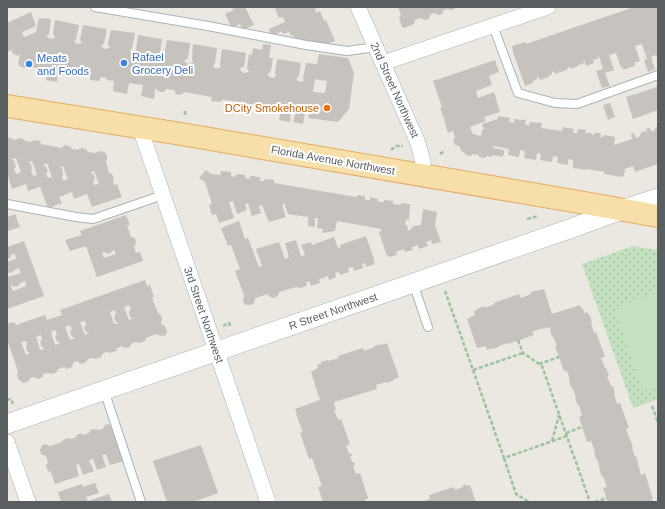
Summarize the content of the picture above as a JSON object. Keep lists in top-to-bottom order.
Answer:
{
  "streets": {
    "main road": ["Florida Avenue Northwest"],
    "street": ["2nd Street Northwest", "R Street Northwest", "3rd Street Northwest"]
  },
  "crossings": [
    ["2nd Street Northwest", "Florida Avenue Northwest"],
    ["Florida Avenue Northwest", "R Street Northwest"],
    ["Florida Avenue Northwest", "3rd Street Northwest"],
    ["R Street Northwest", "3rd Street Northwest"]
  ],
  "places": ["Rafael Grocery Deli", "Meats and Foods", "DCity Smokehouse"]
}
